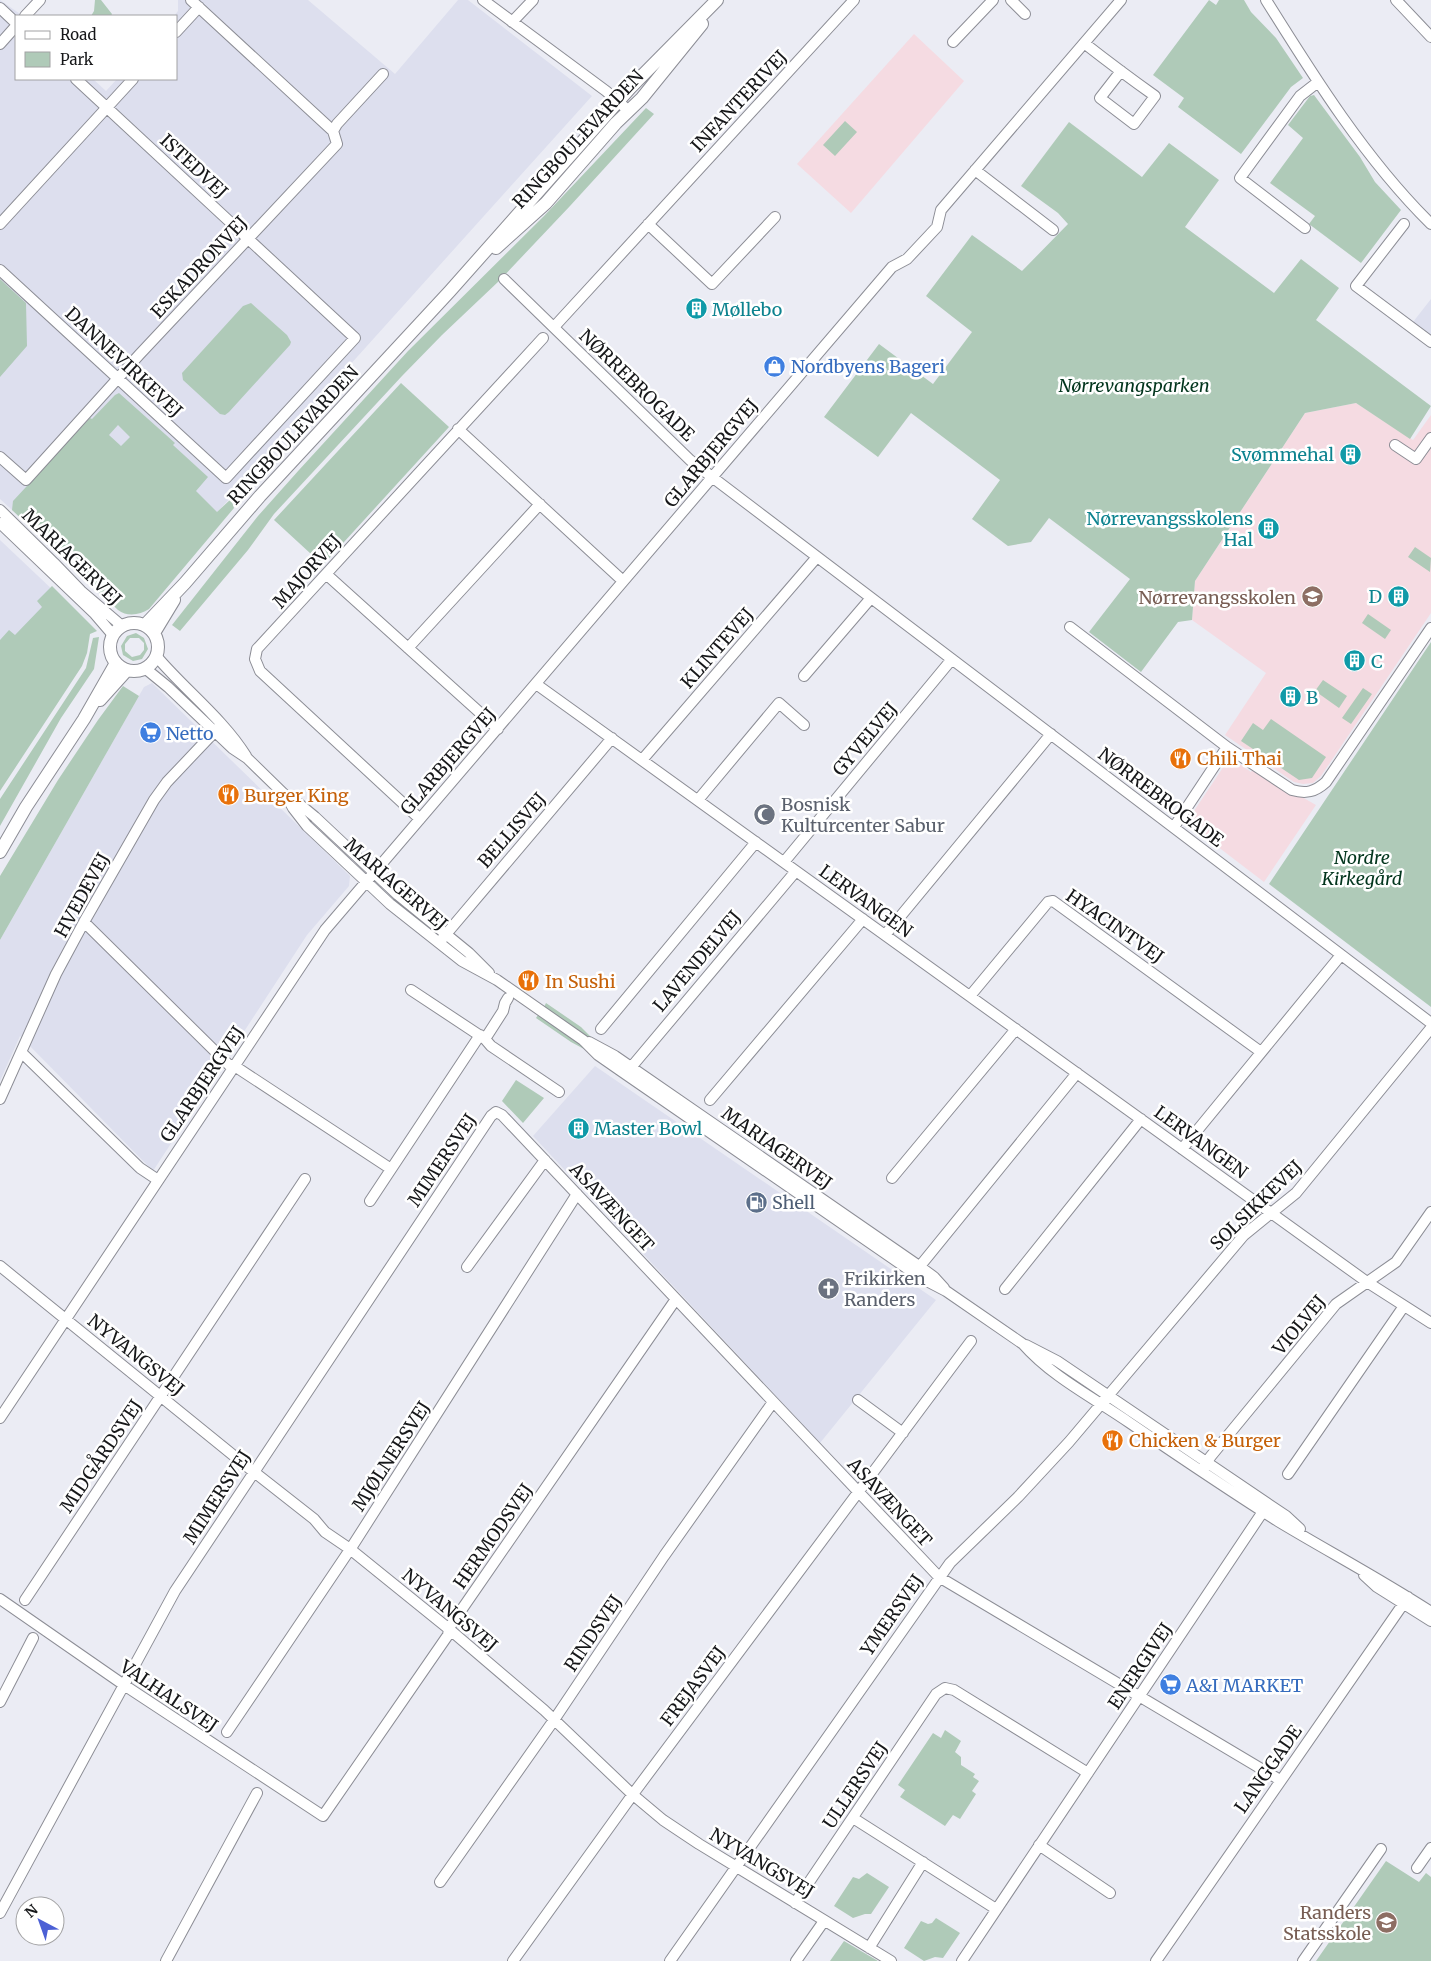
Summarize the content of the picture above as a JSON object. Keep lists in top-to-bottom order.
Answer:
{
  "streets": {
    "main road": ["RINGBOULEVARDEN"],
    "street": [
      "INFANTERIVEJ",
      "ISTEDVEJ",
      "ESKADRONVEJ",
      "DANNEVIRKEVEJ",
      "NØRREBROGADE",
      "GLARBJERGVEJ",
      "MARIAGERVEJ",
      "MAJORVEJ",
      "KLINTEVEJ",
      "GYVELVEJ",
      "BELLISVEJ",
      "HVEDEVEJ",
      "LERVANGEN",
      "HYACINTVEJ",
      "LAVENDELVEJ",
      "MIMERSVEJ",
      "SOLSIKKEVEJ",
      "ASAVÆNGET",
      "VIOLVEJ",
      "NYVANGSVEJ",
      "MIDGÅRDSVEJ",
      "MJØLNERSVEJ",
      "HERMODSVEJ",
      "YMERSVEJ",
      "RINDSVEJ",
      "ENERGIVEJ",
      "FREJASVEJ",
      "VALHALSVEJ",
      "LANGGADE",
      "ULLERSVEJ"
    ]
  },
  "crossings": [
    ["INFANTERIVEJ", "NØRREBROGADE"],
    ["RINGBOULEVARDEN", "MARIAGERVEJ"],
    ["ISTEDVEJ", "ESKADRONVEJ"],
    ["ISTEDVEJ", "DANNEVIRKEVEJ"],
    ["ESKADRONVEJ", "DANNEVIRKEVEJ"],
    ["NØRREBROGADE", "GLARBJERGVEJ"],
    ["NØRREBROGADE", "KLINTEVEJ"],
    ["NØRREBROGADE", "GYVELVEJ"],
    ["GLARBJERGVEJ", "MARIAGERVEJ"],
    ["GLARBJERGVEJ", "MAJORVEJ"],
    ["GLARBJERGVEJ", "LERVANGEN"],
    ["GLARBJERGVEJ", "NYVANGSVEJ"],
    ["MARIAGERVEJ", "BELLISVEJ"],
    ["MARIAGERVEJ", "HVEDEVEJ"],
    ["MARIAGERVEJ", "LAVENDELVEJ"],
    ["MARIAGERVEJ", "SOLSIKKEVEJ"],
    ["MARIAGERVEJ", "VIOLVEJ"],
    ["MARIAGERVEJ", "YMERSVEJ"],
    ["MARIAGERVEJ", "ENERGIVEJ"],
    ["MARIAGERVEJ", "LANGGADE"],
    ["KLINTEVEJ", "LERVANGEN"],
    ["GYVELVEJ", "LERVANGEN"],
    ["BELLISVEJ", "LERVANGEN"],
    ["LERVANGEN", "HYACINTVEJ"],
    ["LERVANGEN", "LAVENDELVEJ"],
    ["LERVANGEN", "SOLSIKKEVEJ"],
    ["LERVANGEN", "VIOLVEJ"],
    ["MIMERSVEJ", "ASAVÆNGET"],
    ["MIMERSVEJ", "NYVANGSVEJ"],
    ["MIMERSVEJ", "VALHALSVEJ"],
    ["SOLSIKKEVEJ", "YMERSVEJ"],
    ["ASAVÆNGET", "MJØLNERSVEJ"],
    ["ASAVÆNGET", "HERMODSVEJ"],
    ["ASAVÆNGET", "YMERSVEJ"],
    ["ASAVÆNGET", "RINDSVEJ"],
    ["ASAVÆNGET", "ENERGIVEJ"],
    ["ASAVÆNGET", "FREJASVEJ"],
    ["ASAVÆNGET", "LANGGADE"],
    ["NYVANGSVEJ", "MIDGÅRDSVEJ"],
    ["NYVANGSVEJ", "MJØLNERSVEJ"],
    ["NYVANGSVEJ", "HERMODSVEJ"],
    ["NYVANGSVEJ", "YMERSVEJ"],
    ["NYVANGSVEJ", "RINDSVEJ"],
    ["NYVANGSVEJ", "FREJASVEJ"],
    ["NYVANGSVEJ", "ULLERSVEJ"],
    ["HERMODSVEJ", "VALHALSVEJ"],
    ["ENERGIVEJ", "ULLERSVEJ"]
  ],
  "parks": ["Nørrevangsparken", "Nordre Kirkegård"],
  "places": {
    "building": [
      "Møllebo",
      "Svømmehal",
      "Nørrevangsskolens Hal",
      "D",
      "C",
      "B",
      "Master Bowl"
    ],
    "shop": ["Nordbyens Bageri"],
    "school or university": ["Nørrevangsskolen", "Randers Statsskole"],
    "supermarket": ["Netto", "A&I MARKET"],
    "restaurant": [
      "Chili Thai",
      "Burger King",
      "In Sushi",
      "Chicken & Burger"
    ],
    "mosque": ["Bosnisk Kulturcenter Sabur"],
    "fuel station": ["Shell"],
    "church": ["Frikirken Randers"]
  },
  "legend": ["Road", "Park"],
  "north": "top left"
}
